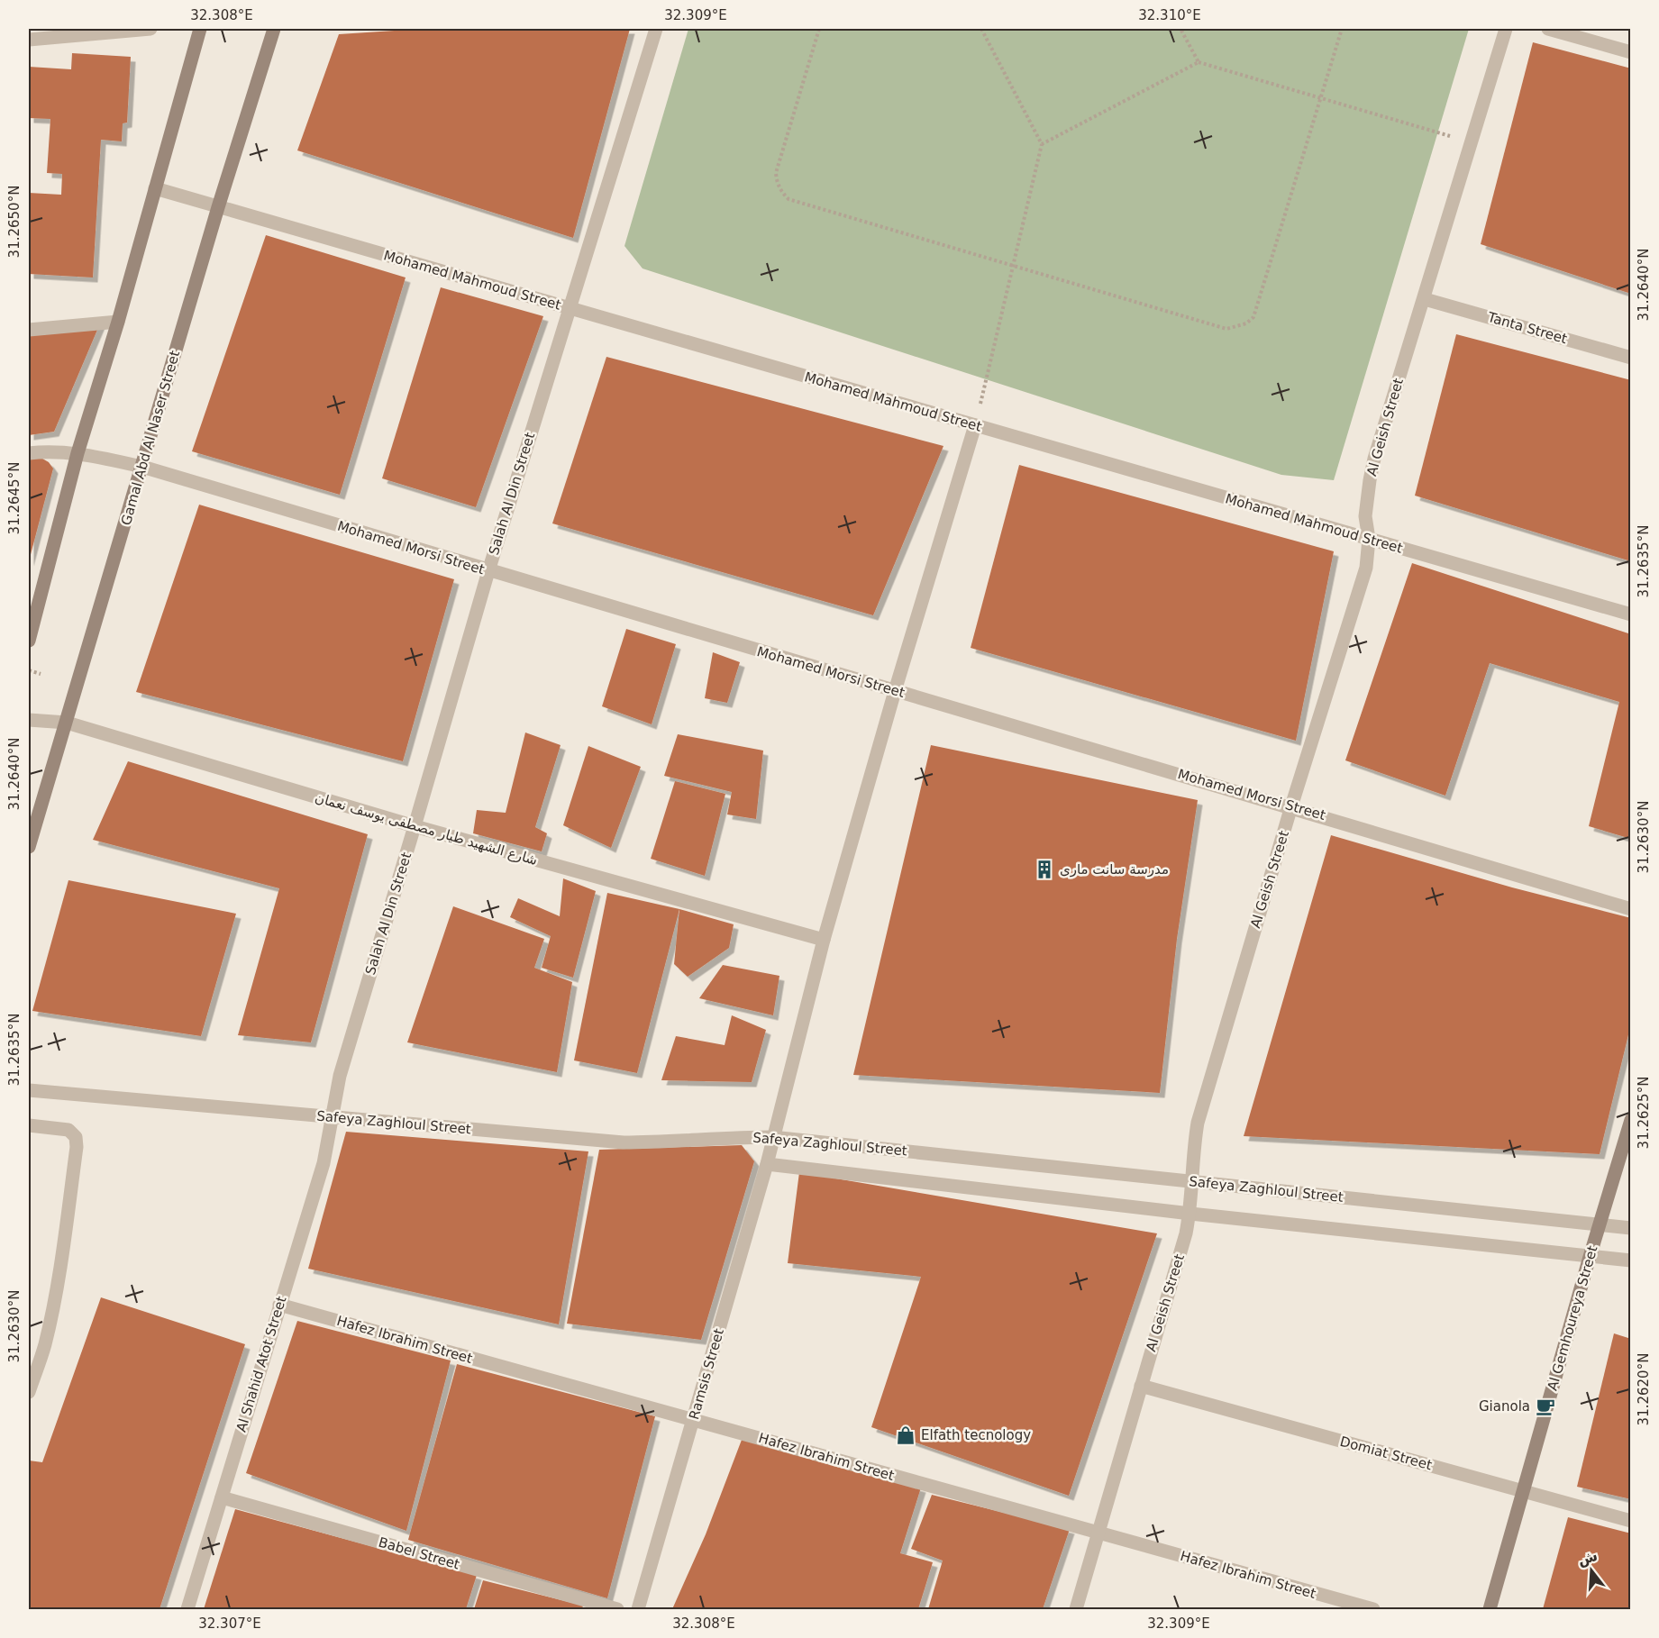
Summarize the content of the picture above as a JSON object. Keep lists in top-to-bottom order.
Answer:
{
  "streets": {
    "main road": ["Gamal Abd Al Naser Street", "Al Gemhoureya Street"],
    "street": [
      "Mohamed Mahmoud Street",
      "Tanta Street",
      "Al Geish Street",
      "Salah Al Din Street",
      "Mohamed Morsi Street",
      "شارع الشهيد طيار مصطفى يوسف نعمان",
      "Safeya Zaghloul Street",
      "Hafez Ibrahim Street",
      "Al Shahid Atot Street",
      "Ramsis Street",
      "Domiat Street",
      "Babel Street"
    ]
  },
  "crossings": [
    ["Mohamed Mahmoud Street", "Al Geish Street"],
    ["Mohamed Mahmoud Street", "Gamal Abd Al Naser Street"],
    ["Mohamed Mahmoud Street", "Salah Al Din Street"],
    ["Mohamed Mahmoud Street", "Ramsis Street"],
    ["Tanta Street", "Al Geish Street"],
    ["Al Geish Street", "Mohamed Morsi Street"],
    ["Al Geish Street", "Safeya Zaghloul Street"],
    ["Al Geish Street", "Hafez Ibrahim Street"],
    ["Al Geish Street", "Domiat Street"],
    ["Gamal Abd Al Naser Street", "Mohamed Morsi Street"],
    ["Gamal Abd Al Naser Street", "شارع الشهيد طيار مصطفى يوسف نعمان"],
    ["Salah Al Din Street", "Mohamed Morsi Street"],
    ["Salah Al Din Street", "شارع الشهيد طيار مصطفى يوسف نعمان"],
    ["Salah Al Din Street", "Safeya Zaghloul Street"],
    ["Salah Al Din Street", "Al Shahid Atot Street"],
    ["Mohamed Morsi Street", "Ramsis Street"],
    ["شارع الشهيد طيار مصطفى يوسف نعمان", "Ramsis Street"],
    ["Safeya Zaghloul Street", "Al Gemhoureya Street"],
    ["Safeya Zaghloul Street", "Al Shahid Atot Street"],
    ["Safeya Zaghloul Street", "Ramsis Street"],
    ["Al Gemhoureya Street", "Domiat Street"],
    ["Hafez Ibrahim Street", "Al Shahid Atot Street"],
    ["Hafez Ibrahim Street", "Ramsis Street"],
    ["Al Shahid Atot Street", "Babel Street"]
  ],
  "places": {
    "building": ["مدرسة سانت مارى"],
    "cafe": ["Gianola"],
    "shop": ["Elfath tecnology"]
  },
  "north": "top",
  "coordinates": [
    "32.308°E",
    "32.309°E",
    "32.310°E",
    "31.2650°N",
    "31.2640°N",
    "31.2645°N",
    "31.2635°N",
    "31.2630°N",
    "31.2625°N",
    "31.2620°N",
    "32.307°E"
  ]
}
